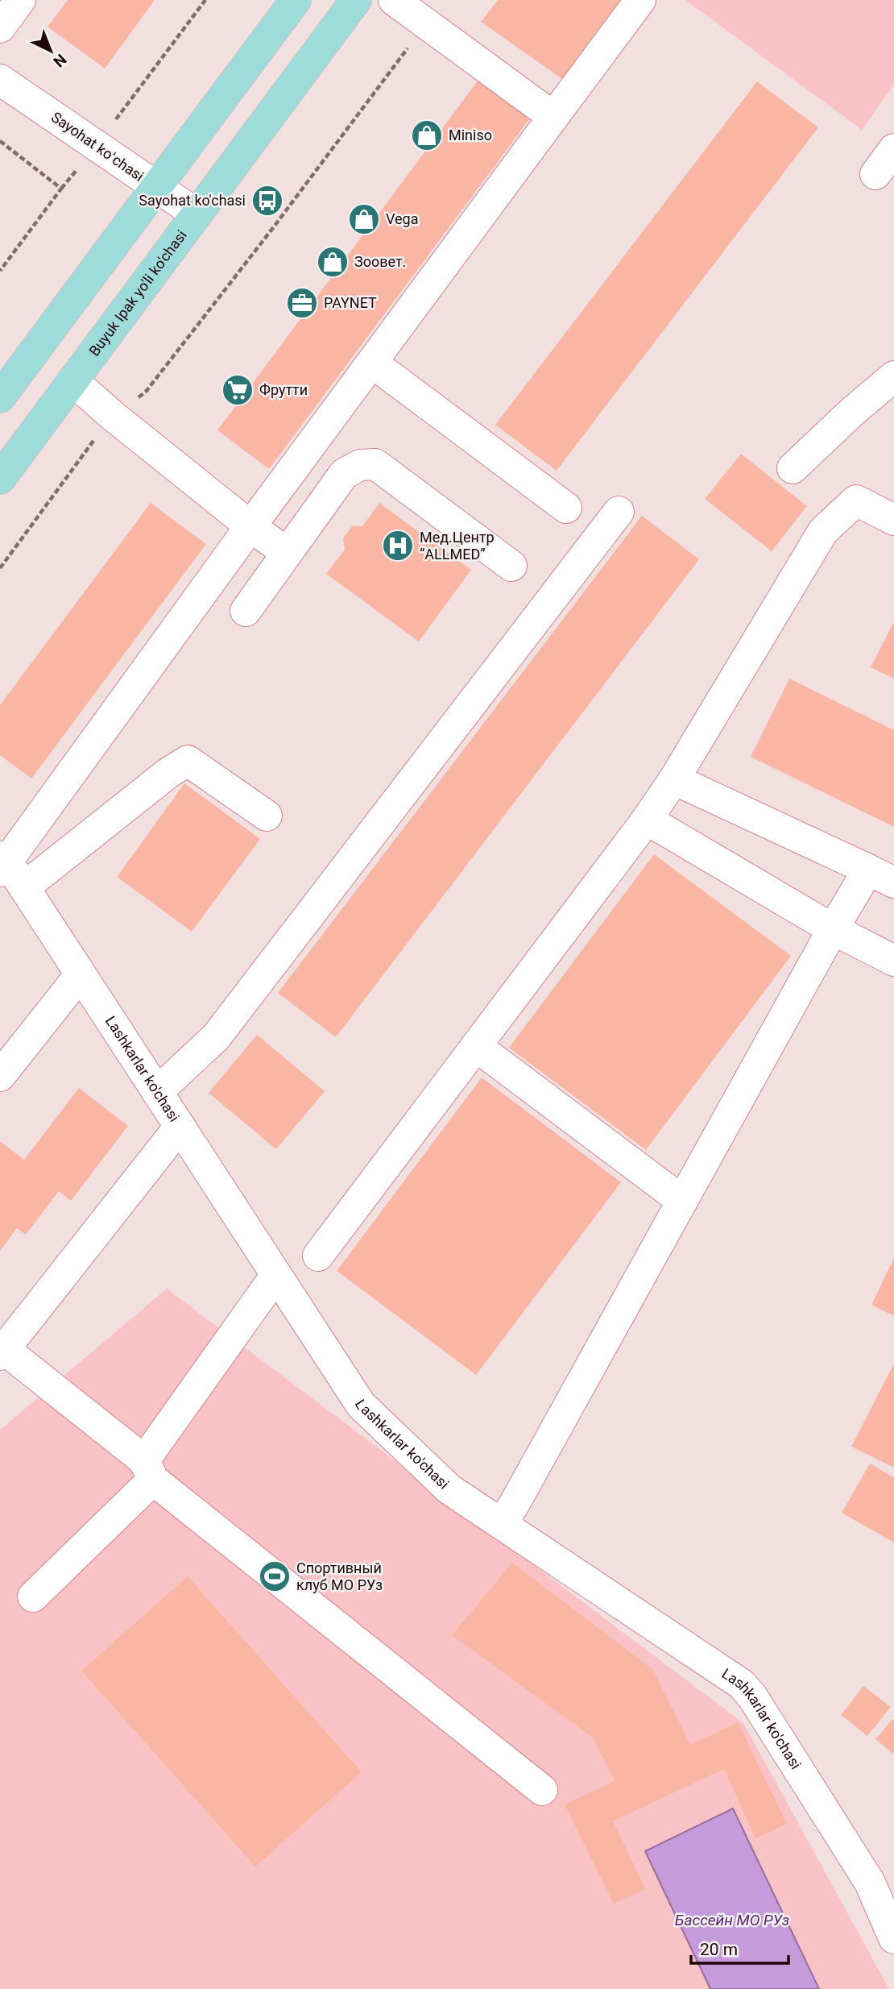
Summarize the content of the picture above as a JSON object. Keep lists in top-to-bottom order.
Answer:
{
  "streets": {
    "main road": ["Buyuk Ipak yo'li ko'chasi"],
    "street": ["Sayohat koʻchasi", "Lashkarlar ko'chasi"]
  },
  "crossings": [
    ["Sayohat koʻchasi", "Buyuk Ipak yo'li ko'chasi"]
  ],
  "water": ["Бассейн МО РУз"],
  "places": {
    "shop": ["Miniso", "Vega", "Зоовет."],
    "bus stop": ["Sayohat ko'chasi"],
    "office": ["PAYNET"],
    "supermarket": ["Фрутти"],
    "hospital": ["Мед.Центр “ALLMED”"],
    "sports": ["Спортивный клуб МО РУз"]
  },
  "scale_bar": "20 m",
  "north": "bottom right"
}
